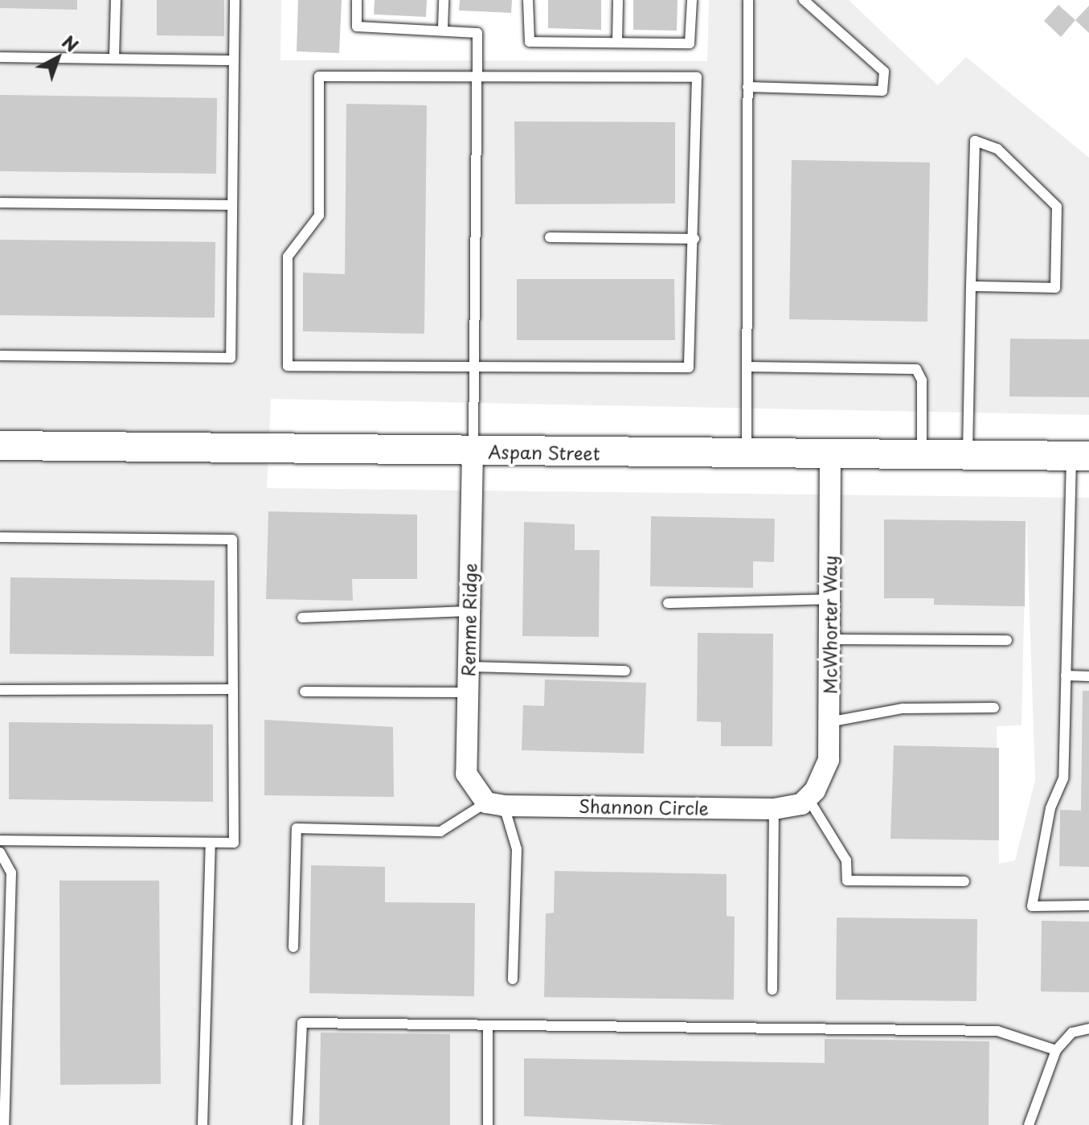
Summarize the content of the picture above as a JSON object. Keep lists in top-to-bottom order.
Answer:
{
  "streets": {
    "street": [
      "Aspan Street",
      "Remme Ridge",
      "McWhorter Way",
      "Shannon Circle"
    ]
  },
  "crossings": [
    ["Aspan Street", "Remme Ridge"],
    ["Aspan Street", "McWhorter Way"],
    ["Remme Ridge", "Shannon Circle"],
    ["McWhorter Way", "Shannon Circle"]
  ],
  "north": "top right"
}
